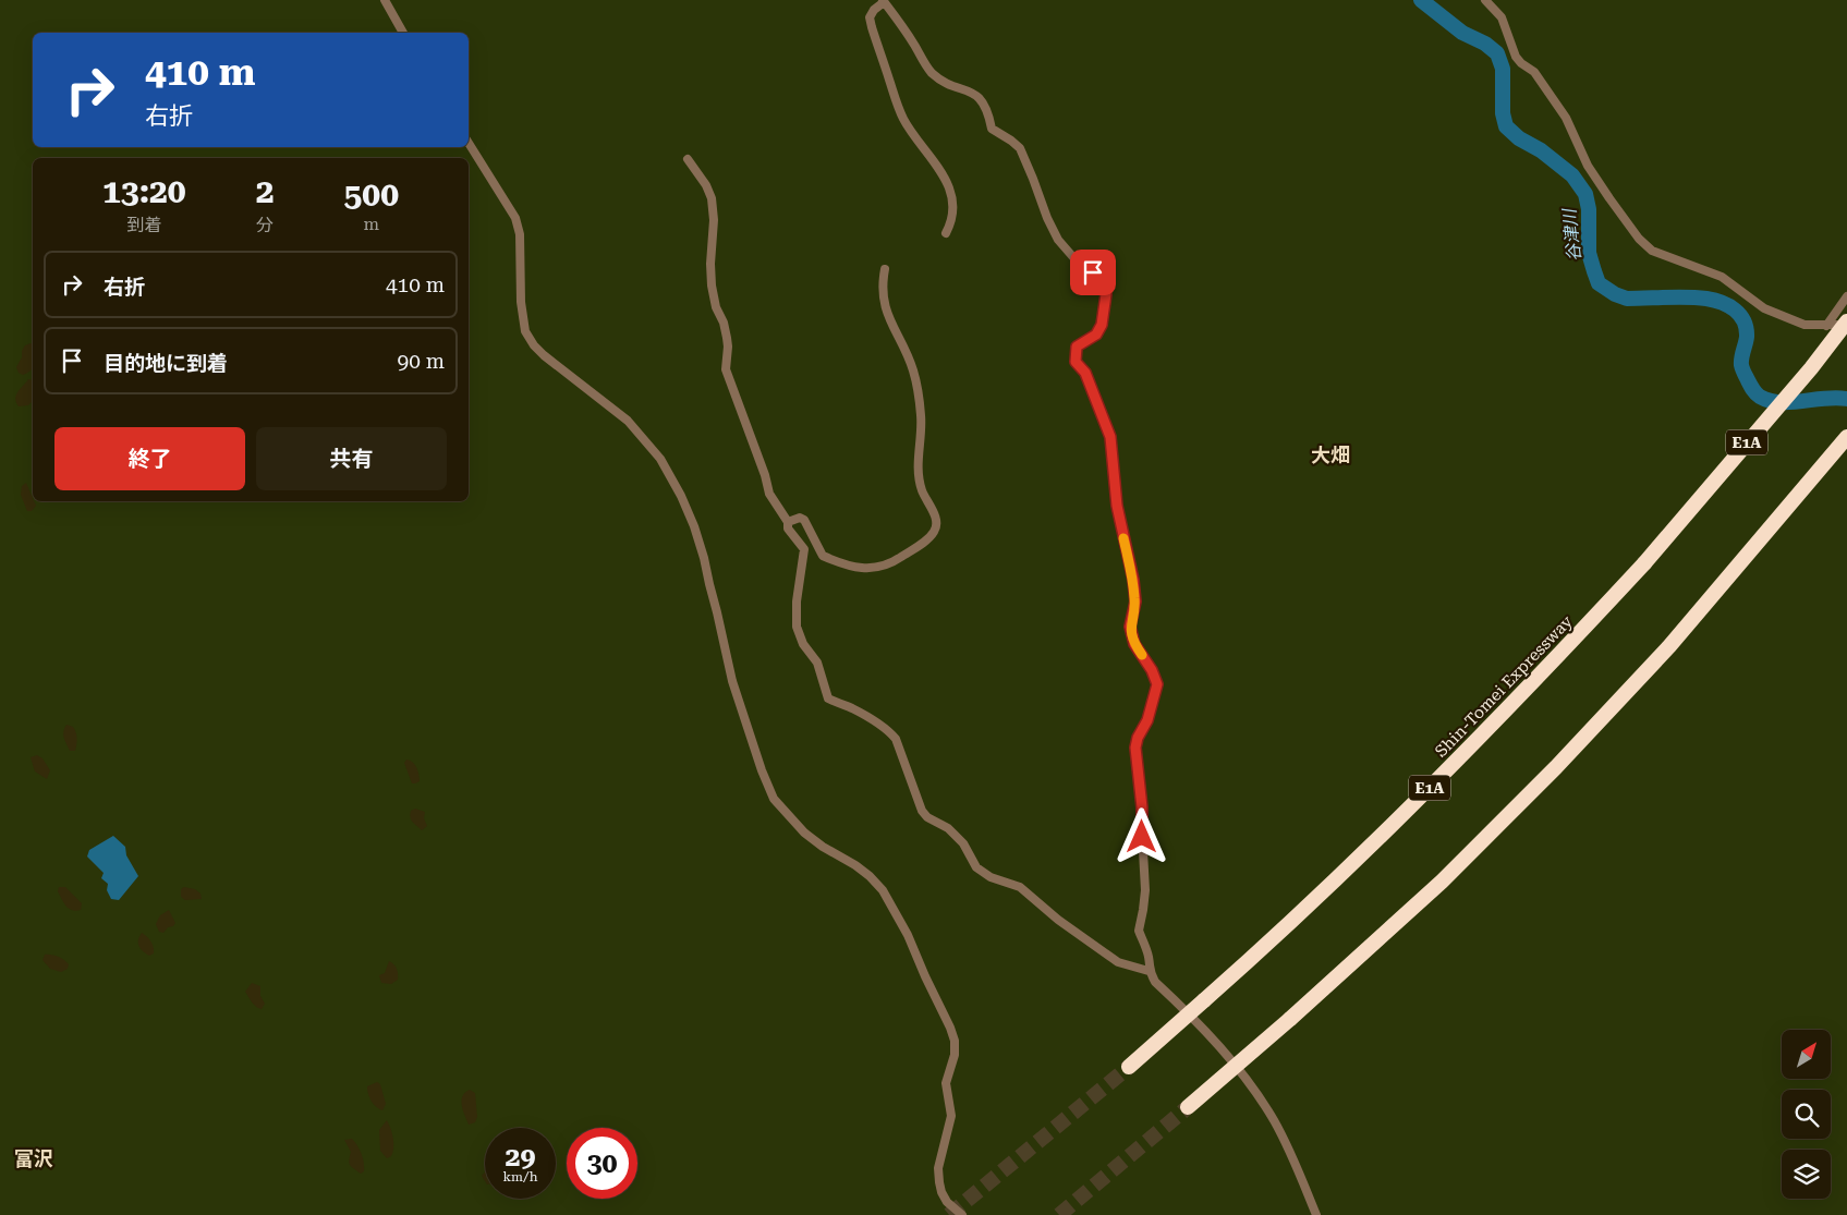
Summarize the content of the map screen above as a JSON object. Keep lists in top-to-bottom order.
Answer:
{
  "streets": {
    "highway": ["E1A", "Shin-Tomei Expressway"]
  },
  "districts": ["大畑", "富沢"],
  "water": ["谷津川"],
  "north": "top right",
  "page": {
    "turn": ["410 m", "右折"],
    "eta": [
      "13:20",
      "到着",
      "2",
      "分",
      "500",
      "m"
    ],
    "list": [
      {
        "name": "右折",
        "value": "410 m"
      },
      {
        "name": "目的地に到着",
        "value": "90 m"
      }
    ],
    "buttons": ["終了", "共有"],
    "speed": "29 km/h",
    "limit": "30"
  }
}
